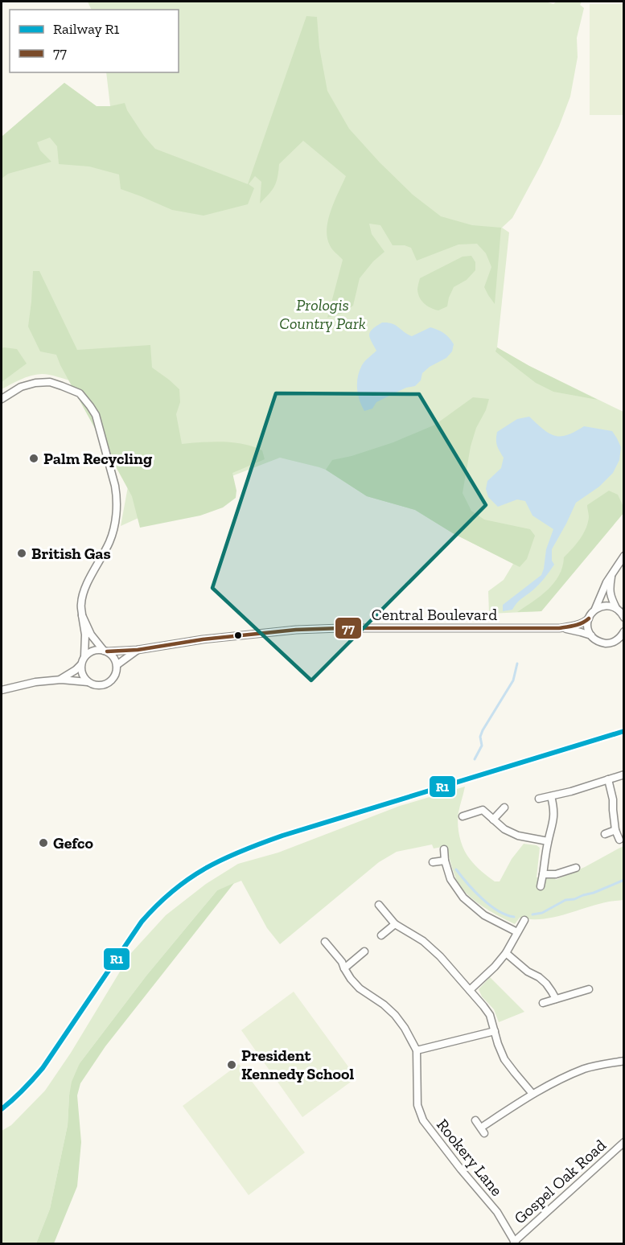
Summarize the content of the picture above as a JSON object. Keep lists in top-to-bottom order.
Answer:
{
  "streets": {
    "street": ["Central Boulevard", "Rookery Lane", "Gospel Oak Road"]
  },
  "crossings": [
    ["Rookery Lane", "Gospel Oak Road"]
  ],
  "parks": ["Prologis Country Park"],
  "places": [
    "Palm Recycling",
    "British Gas",
    "Gefco",
    "President Kennedy School"
  ],
  "lines": ["transit line 77", "rail line R1"],
  "legend": ["Railway R1", "77"]
}
